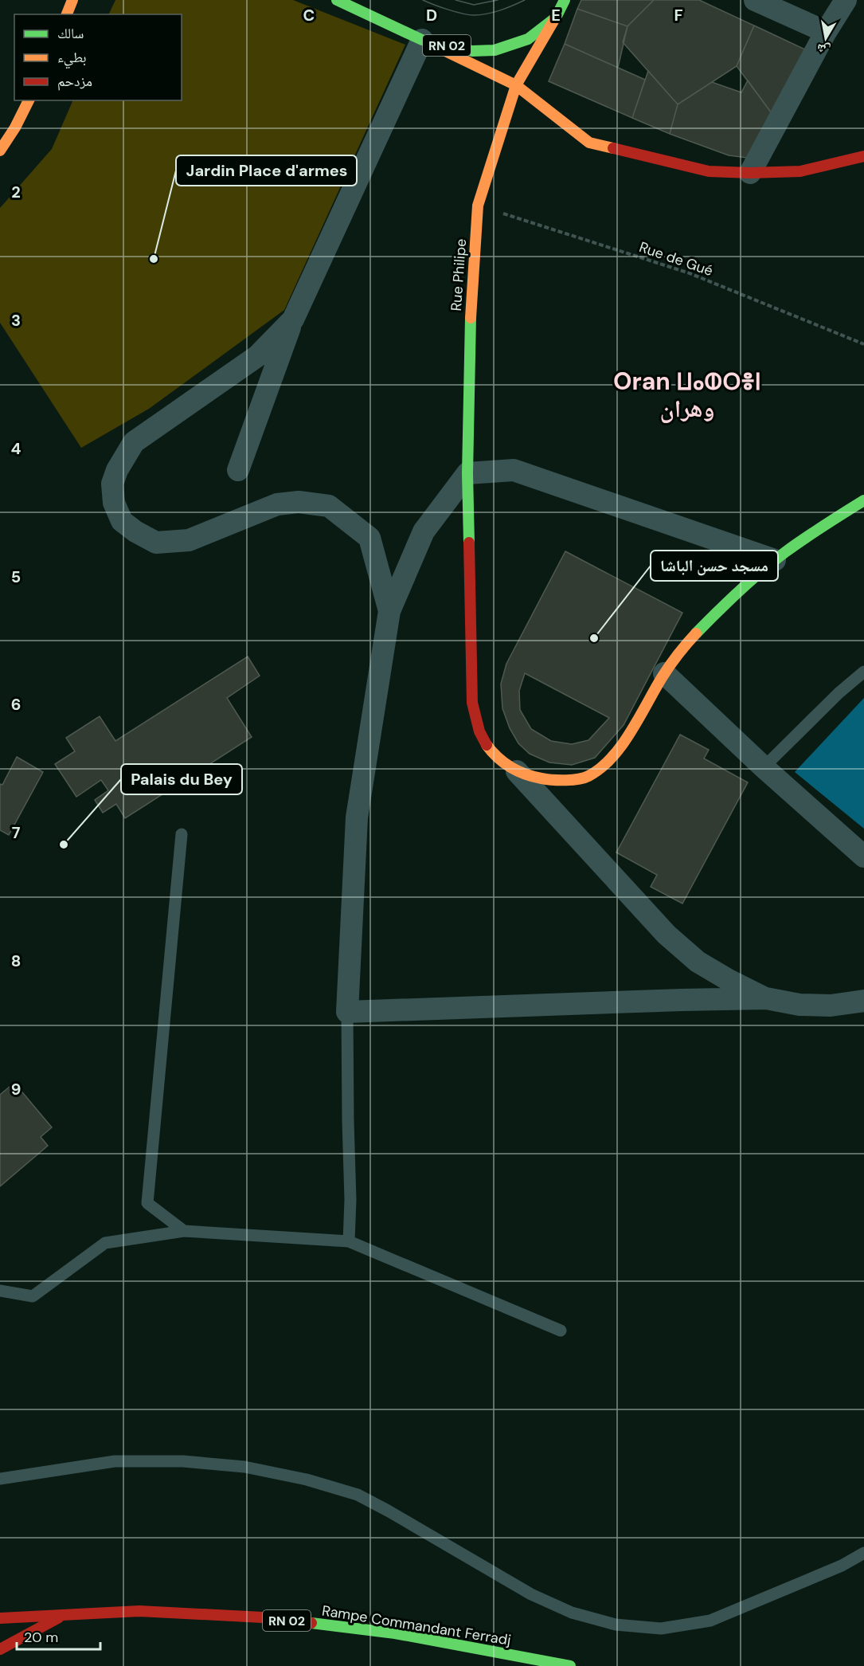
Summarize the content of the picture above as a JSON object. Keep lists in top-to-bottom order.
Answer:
{
  "streets": {
    "main road": ["RN 02", "Rue Philipe", "Rampe Commandant Ferradj"],
    "path": ["Rue de Gué"]
  },
  "crossings": [
    ["RN 02", "Rue Philipe"],
    ["Rue de Gué", "Rue Philipe"]
  ],
  "districts": ["Oran ⵡⴰⵀⵔⴻⵏ وهران"],
  "places": ["Jardin Place d'armes", "مسجد حسن الباشا", "Palais du Bey"],
  "legend": ["سالك", "بطيء", "مزدحم"],
  "scale_bar": "20 m",
  "north": "bottom",
  "grid": {
    "columns": [
      "C",
      "D",
      "E",
      "F"
    ],
    "rows": [
      "2",
      "3",
      "4",
      "5",
      "6",
      "7",
      "8",
      "9"
    ]
  }
}
